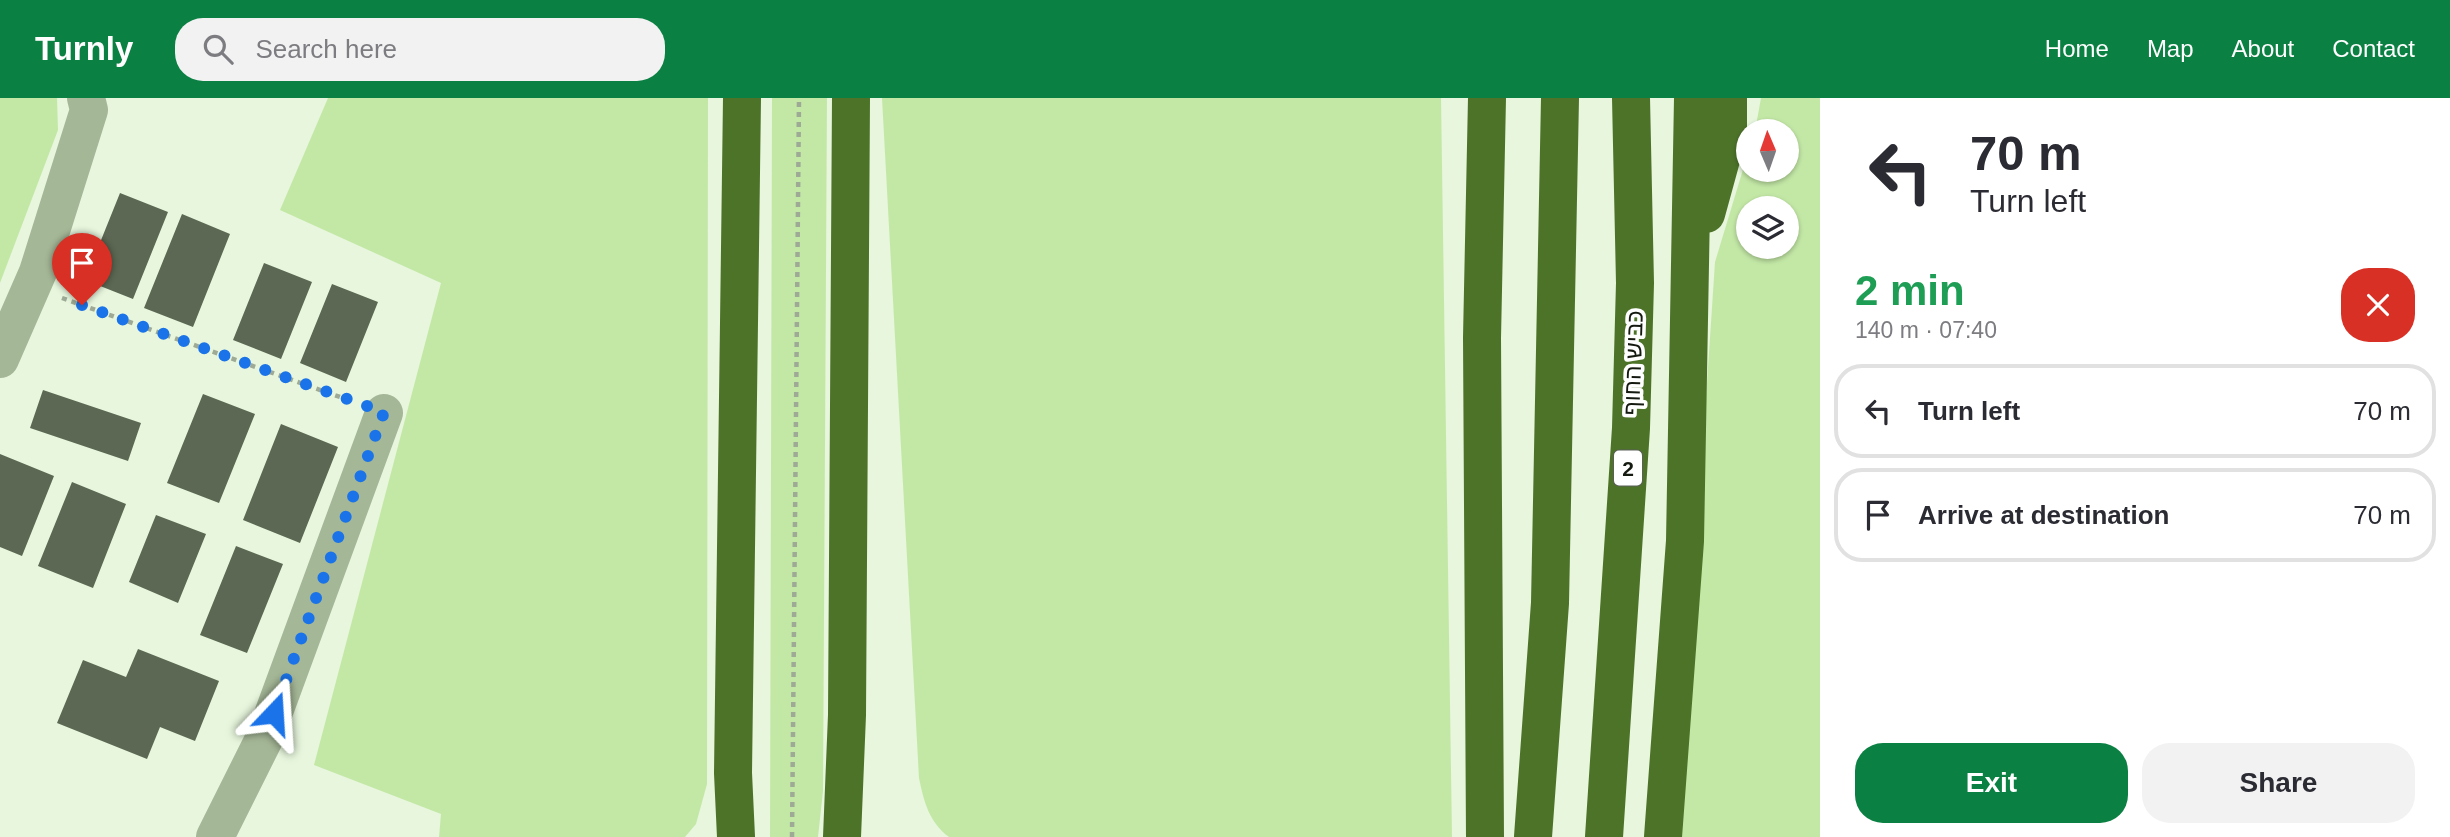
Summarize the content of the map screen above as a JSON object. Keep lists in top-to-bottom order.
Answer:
{
  "streets": {
    "highway": ["כביש החוף", "2"]
  },
  "north": "top",
  "page": {
    "header": "Turnly",
    "search": "Search here",
    "nav": [
      "Home",
      "Map",
      "About",
      "Contact"
    ],
    "turn": ["70 m", "Turn left"],
    "heading": ["2 min", "140 m · 07:40"],
    "list": [
      {
        "name": "Turn left",
        "value": "70 m"
      },
      {
        "name": "Arrive at destination",
        "value": "70 m"
      }
    ],
    "buttons": ["Exit", "Share"]
  }
}
